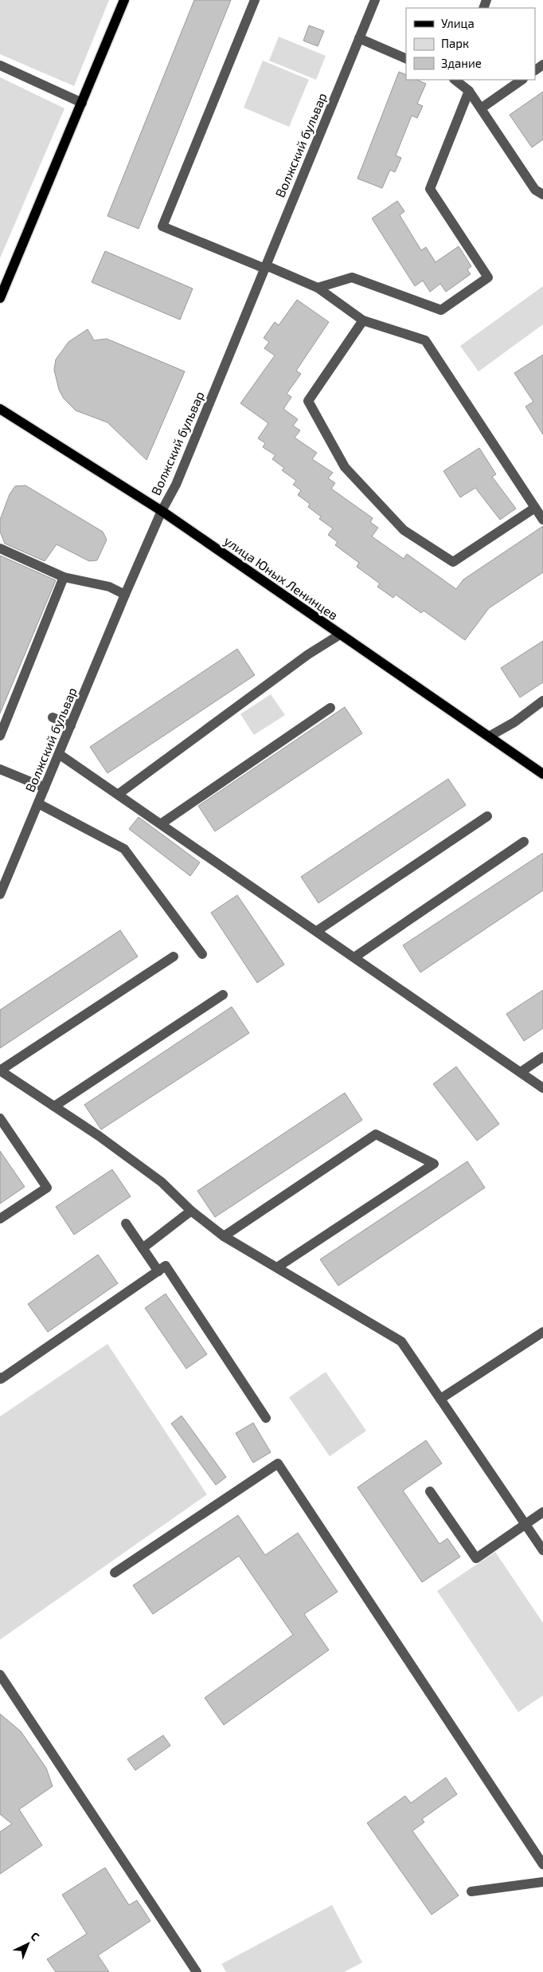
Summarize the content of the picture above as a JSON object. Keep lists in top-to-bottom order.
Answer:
{
  "streets": {
    "main road": ["улица Юных Ленинцев"],
    "street": ["Волжский бульвар"]
  },
  "crossings": [
    ["Волжский бульвар", "улица Юных Ленинцев"]
  ],
  "legend": ["Улица", "Парк", "Здание"],
  "north": "top right"
}
